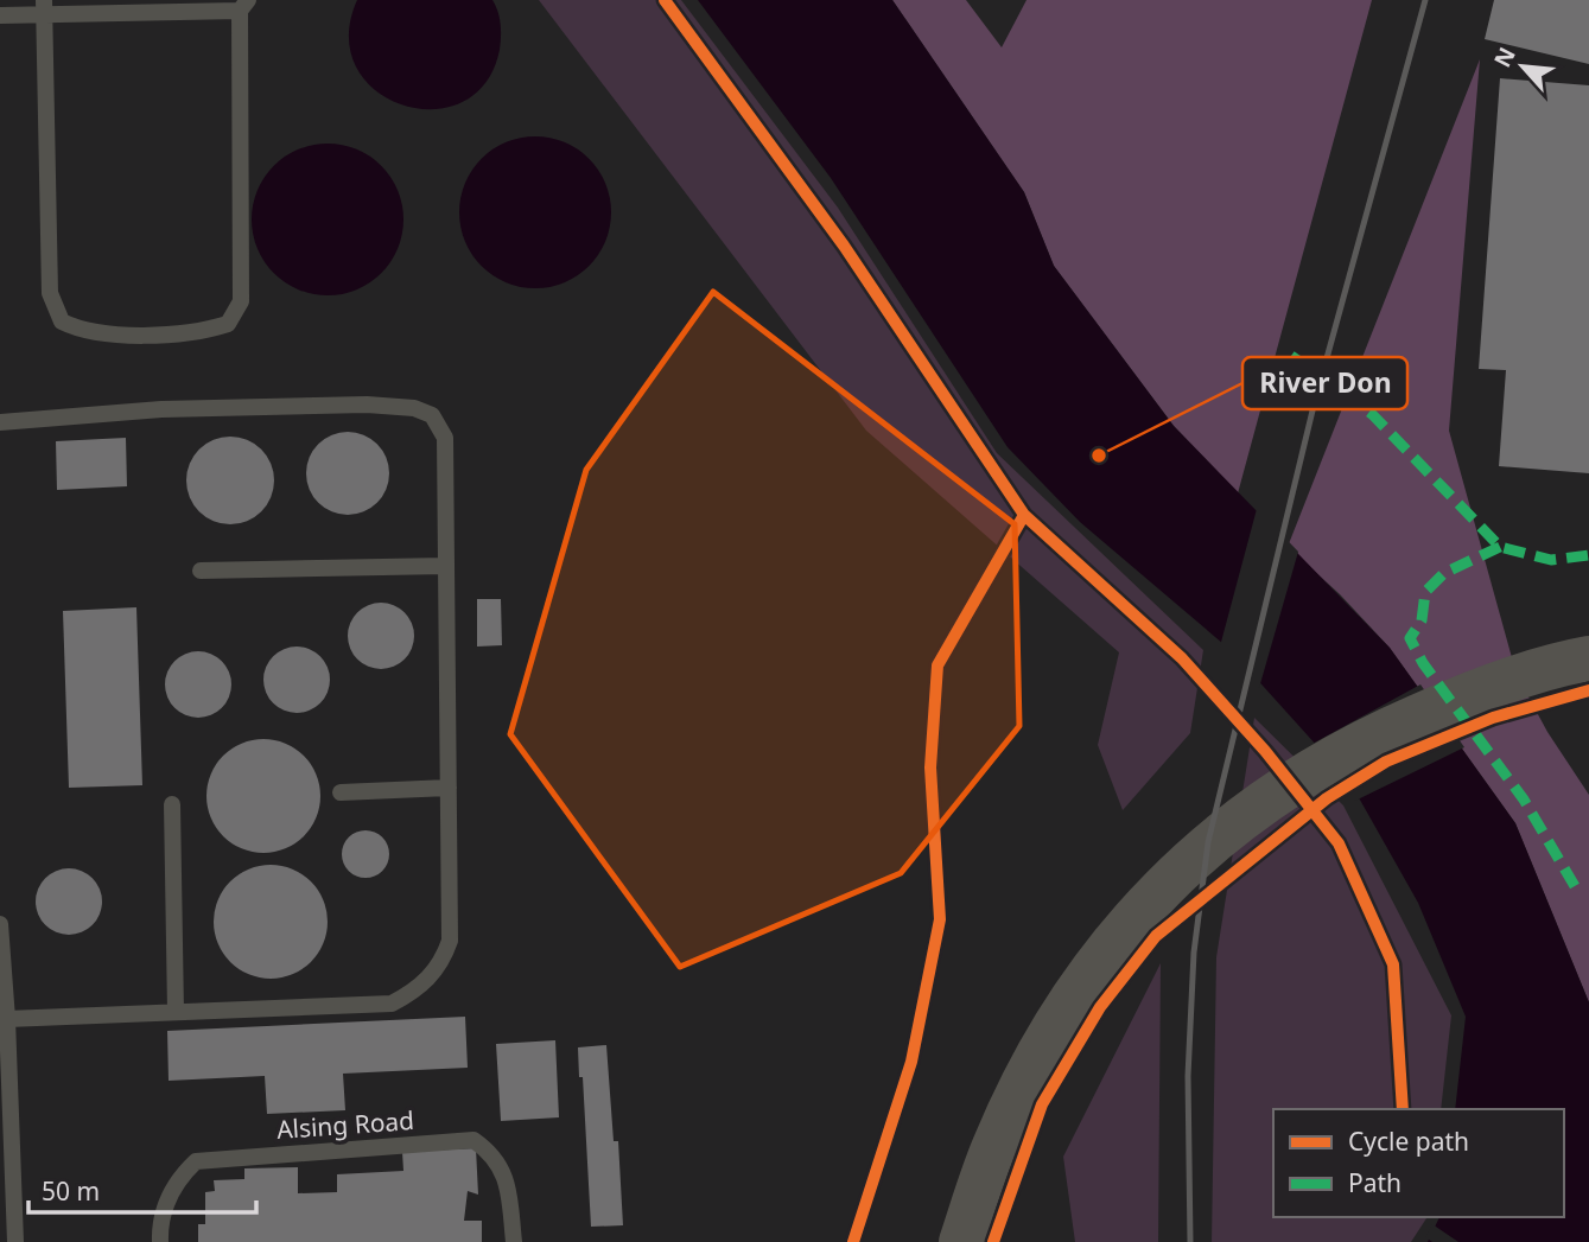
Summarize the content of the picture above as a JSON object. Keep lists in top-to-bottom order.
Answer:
{
  "streets": {
    "lane": ["Alsing Road"]
  },
  "places": ["River Don"],
  "legend": ["Cycle path", "Path"],
  "scale_bar": "50 m",
  "north": "top left"
}
